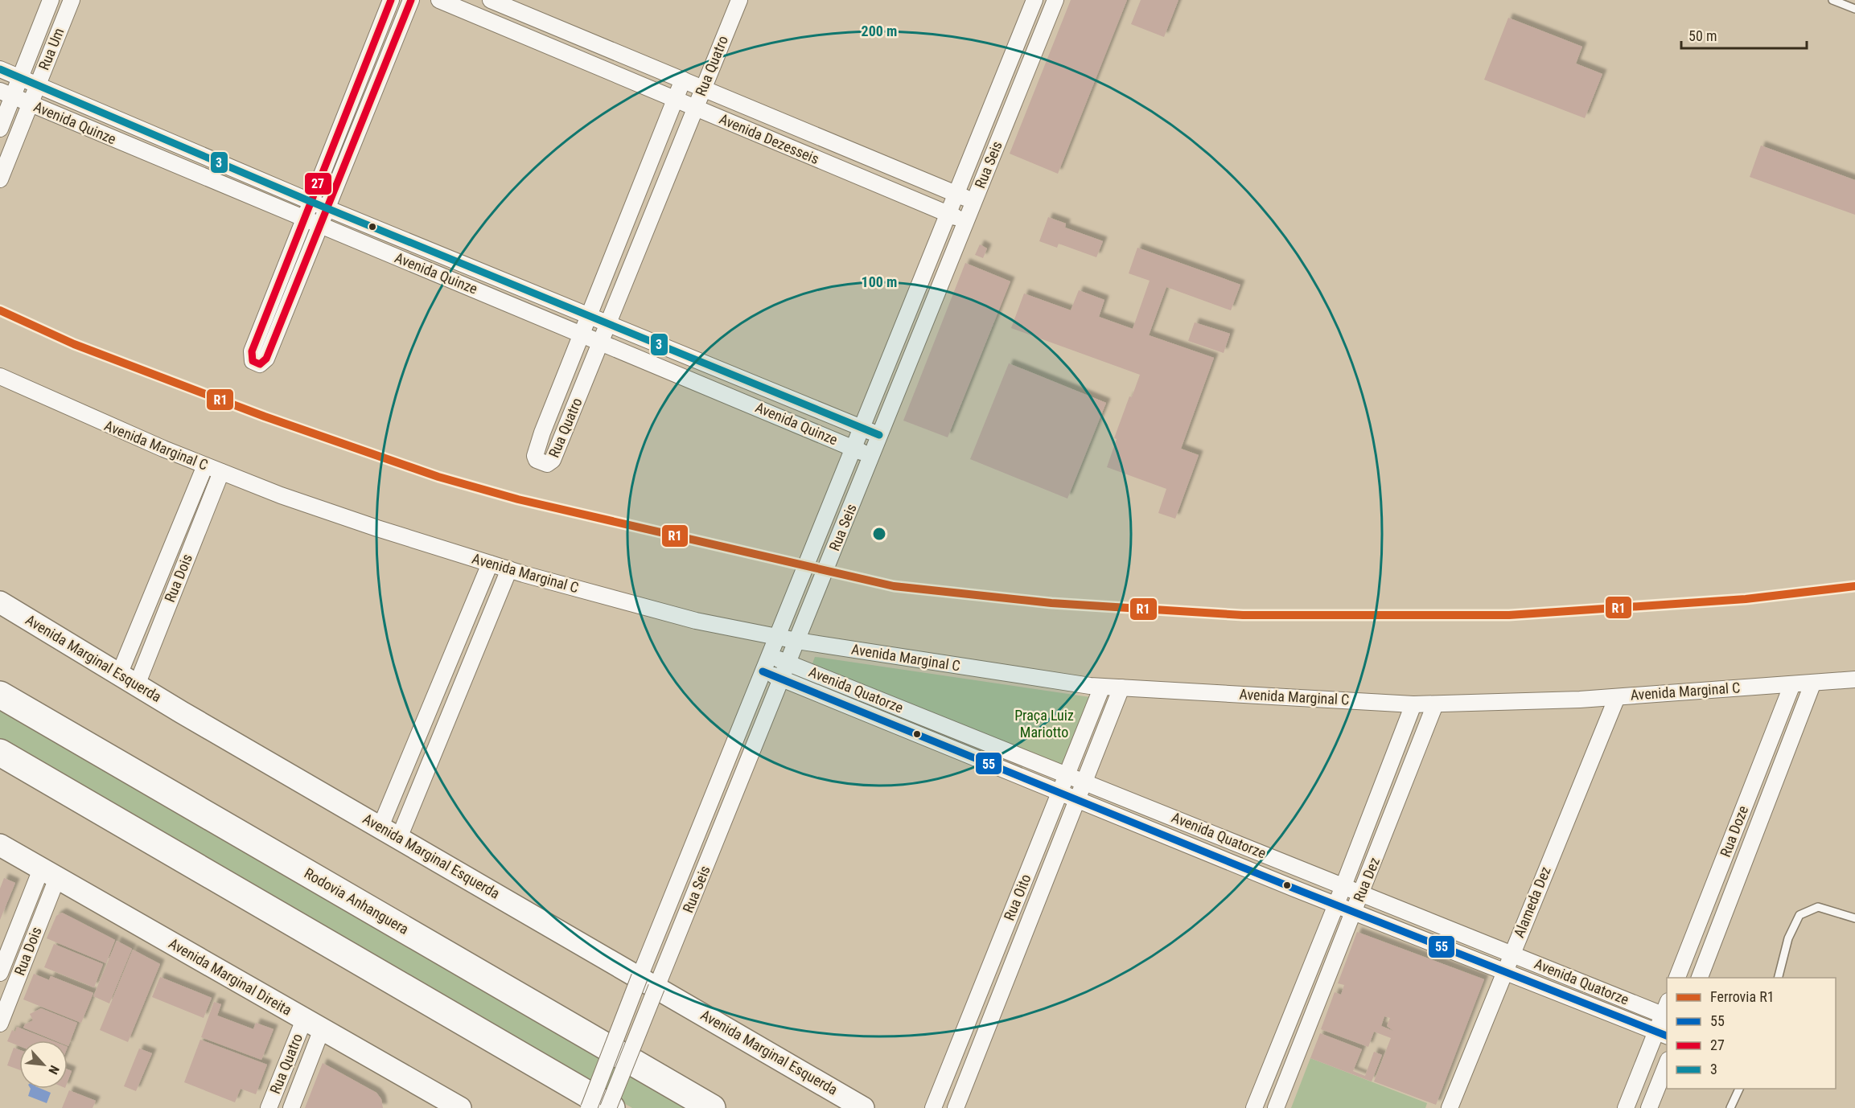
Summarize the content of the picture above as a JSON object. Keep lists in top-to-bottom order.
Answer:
{
  "streets": {
    "highway": ["Rodovia Anhanguera"],
    "main road": ["Avenida Marginal Esquerda", "Avenida Marginal Direita"],
    "street": [
      "Rua Um",
      "Rua Quatro",
      "Avenida Quinze",
      "Avenida Dezesseis",
      "Rua Seis",
      "Avenida Marginal C",
      "Rua Dois",
      "Avenida Quatorze",
      "Rua Doze",
      "Rua Dez",
      "Rua Oito",
      "Alameda Dez"
    ]
  },
  "crossings": [
    ["Rua Um", "Avenida Quinze"],
    ["Rua Quatro", "Avenida Quinze"],
    ["Rua Quatro", "Avenida Dezesseis"],
    ["Rua Quatro", "Avenida Marginal Direita"],
    ["Avenida Quinze", "Rua Seis"],
    ["Avenida Dezesseis", "Rua Seis"],
    ["Rua Seis", "Avenida Marginal C"],
    ["Rua Seis", "Avenida Marginal Esquerda"],
    ["Rua Seis", "Avenida Quatorze"],
    ["Avenida Marginal C", "Rua Dois"],
    ["Avenida Marginal C", "Rua Doze"],
    ["Avenida Marginal C", "Rua Dez"],
    ["Avenida Marginal C", "Rua Oito"],
    ["Avenida Marginal C", "Alameda Dez"],
    ["Rua Dois", "Avenida Marginal Esquerda"],
    ["Rua Dois", "Avenida Marginal Direita"],
    ["Avenida Quatorze", "Rua Dez"],
    ["Avenida Quatorze", "Rua Oito"],
    ["Avenida Quatorze", "Alameda Dez"]
  ],
  "parks": ["Praça Luiz Mariotto"],
  "lines": [
    "transit line 27",
    "transit line 3",
    "rail line R1",
    "transit line 55"
  ],
  "legend": [
    "Ferrovia R1",
    "55",
    "27",
    "3"
  ],
  "scale_bar": "50 m",
  "north": "bottom right",
  "rings": ["200 m", "100 m"]
}
